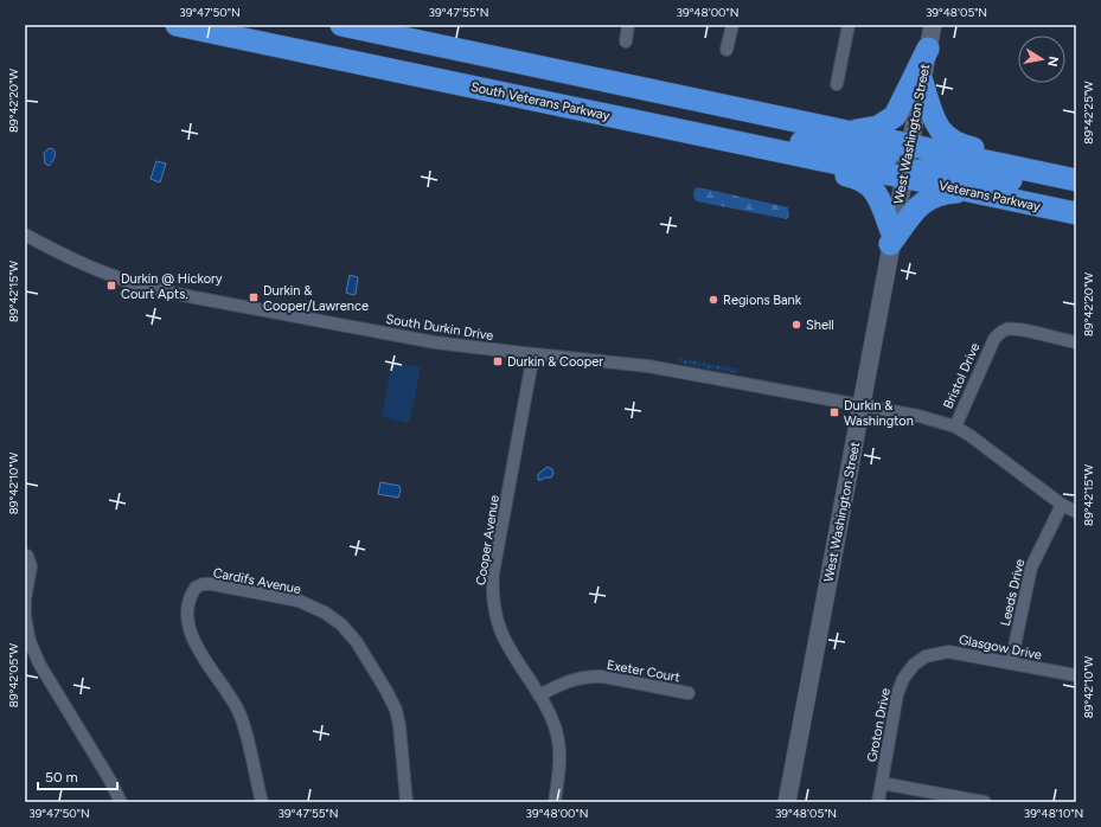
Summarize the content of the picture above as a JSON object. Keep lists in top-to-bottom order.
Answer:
{
  "streets": {
    "highway": ["South Veterans Parkway", "Veterans Parkway"],
    "street": [
      "West Washington Street",
      "South Durkin Drive",
      "Bristol Drive",
      "Cooper Avenue",
      "Cardifs Avenue",
      "Leeds Drive",
      "Glasgow Drive",
      "Exeter Court",
      "Groton Drive"
    ]
  },
  "crossings": [
    ["South Veterans Parkway", "West Washington Street"],
    ["South Veterans Parkway", "Veterans Parkway"],
    ["West Washington Street", "Veterans Parkway"],
    ["West Washington Street", "South Durkin Drive"],
    ["South Durkin Drive", "Bristol Drive"],
    ["South Durkin Drive", "Cooper Avenue"],
    ["South Durkin Drive", "Leeds Drive"],
    ["Cooper Avenue", "Exeter Court"],
    ["Leeds Drive", "Glasgow Drive"],
    ["Glasgow Drive", "Groton Drive"]
  ],
  "places": {
    "transit": [
      "Durkin @ Hickory Court Apts.",
      "Durkin & Cooper/Lawrence",
      "Durkin & Cooper",
      "Durkin & Washington"
    ],
    "other": ["Regions Bank", "Shell"]
  },
  "scale_bar": "50 m",
  "north": "right",
  "coordinates": [
    "39°47'50\"N",
    "39°47'55\"N",
    "39°48'00\"N",
    "39°48'05\"N",
    "89°42'20\"W",
    "89°42'25\"W",
    "89°42'15\"W",
    "89°42'10\"W",
    "89°42'05\"W",
    "39°48'10\"N"
  ]
}
